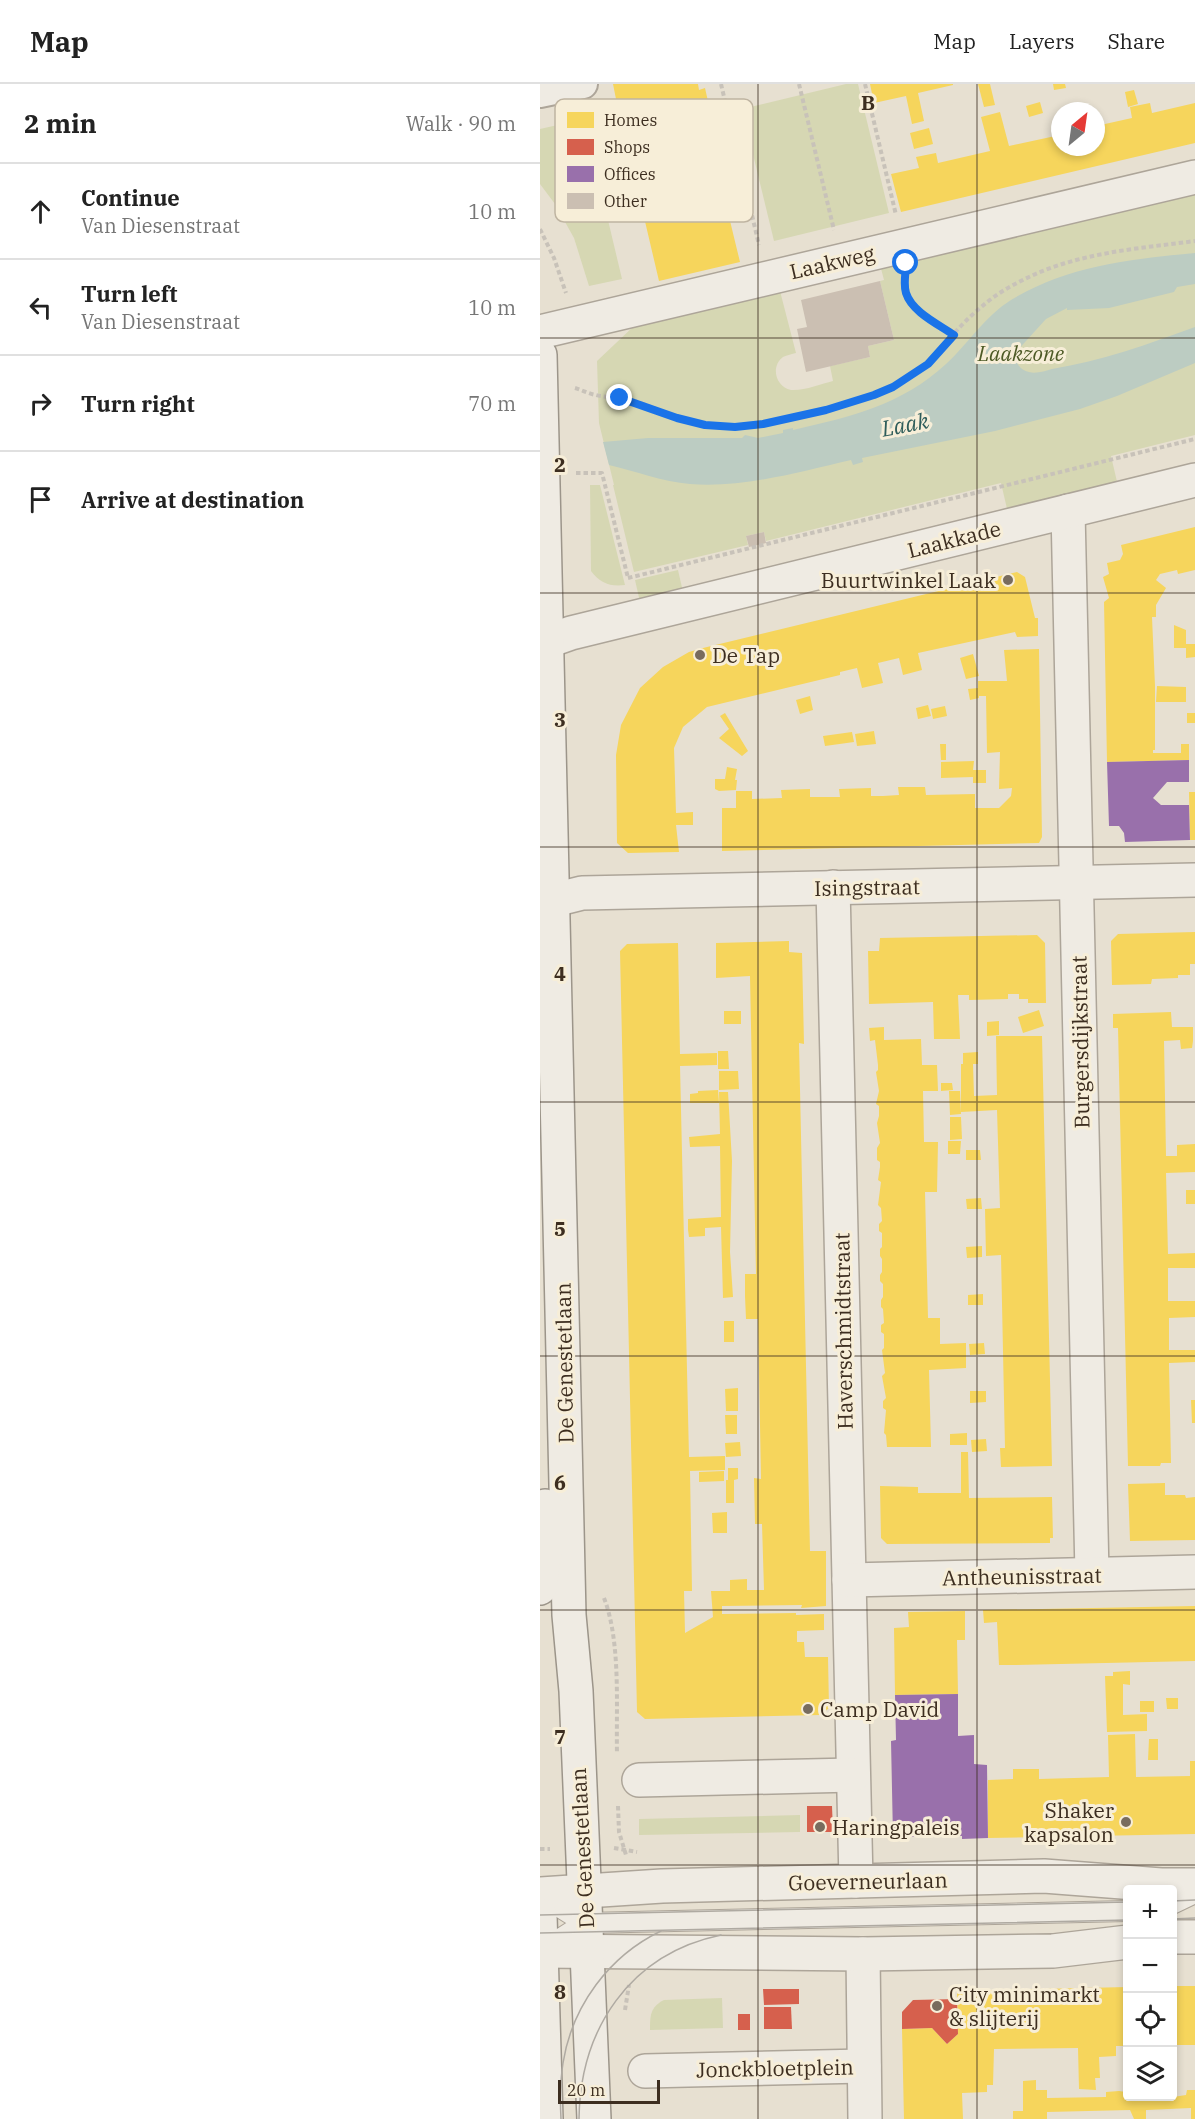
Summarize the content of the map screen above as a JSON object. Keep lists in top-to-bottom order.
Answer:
{
  "streets": {
    "street": [
      "Laakweg",
      "Laakkade",
      "Isingstraat",
      "Burgersdijkstraat",
      "Haverschmidtstraat",
      "De Genestetlaan",
      "Antheunisstraat",
      "Goeverneurlaan",
      "Jonckbloetplein"
    ]
  },
  "crossings": [
    ["Laakkade", "Burgersdijkstraat"],
    ["Laakkade", "De Genestetlaan"],
    ["Isingstraat", "Burgersdijkstraat"],
    ["Isingstraat", "Haverschmidtstraat"],
    ["Isingstraat", "De Genestetlaan"],
    ["Burgersdijkstraat", "Antheunisstraat"],
    ["Haverschmidtstraat", "Antheunisstraat"],
    ["De Genestetlaan", "Goeverneurlaan"],
    ["Goeverneurlaan", "Jonckbloetplein"]
  ],
  "water": ["Laak"],
  "parks": ["Laakzone"],
  "places": [
    "Buurtwinkel Laak",
    "De Tap",
    "Camp David",
    "Shaker kapsalon",
    "Haringpaleis",
    "City minimarkt & slijterij"
  ],
  "legend": [
    "Homes",
    "Shops",
    "Offices",
    "Other"
  ],
  "scale_bar": "20 m",
  "north": "top right",
  "page": {
    "header": "Map",
    "nav": ["Map", "Layers", "Share"],
    "heading": ["2 min", "Walk · 90 m"],
    "list": [
      ["Continue", "Van Diesenstraat", "10 m"],
      ["Turn left", "Van Diesenstraat", "10 m"],
      ["Turn right", "70 m"],
      "Arrive at destination"
    ],
    "map_buttons": ["+", "−"],
    "scale": "20 m"
  },
  "grid": {
    "columns": ["B"],
    "rows": [
      "2",
      "3",
      "4",
      "5",
      "6",
      "7",
      "8"
    ]
  }
}
